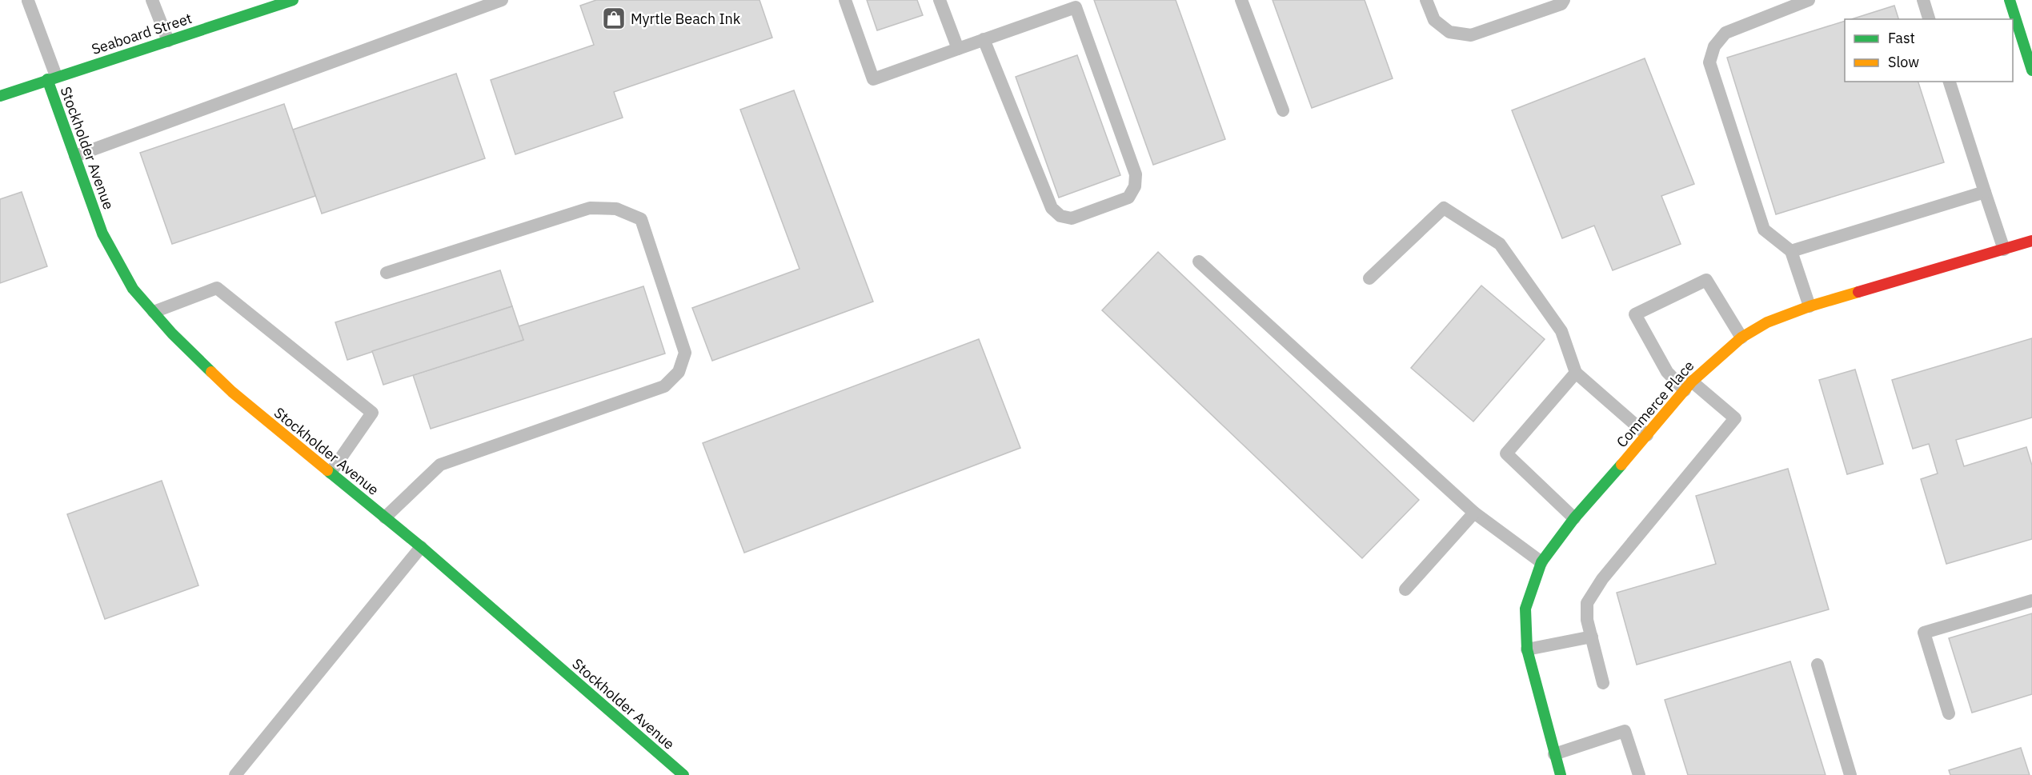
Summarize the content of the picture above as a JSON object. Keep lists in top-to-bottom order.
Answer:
{
  "streets": {
    "street": ["Seaboard Street", "Stockholder Avenue", "Commerce Place"]
  },
  "crossings": [
    ["Seaboard Street", "Stockholder Avenue"]
  ],
  "places": {
    "shop": ["Myrtle Beach Ink"]
  },
  "legend": ["Fast", "Slow"]
}
